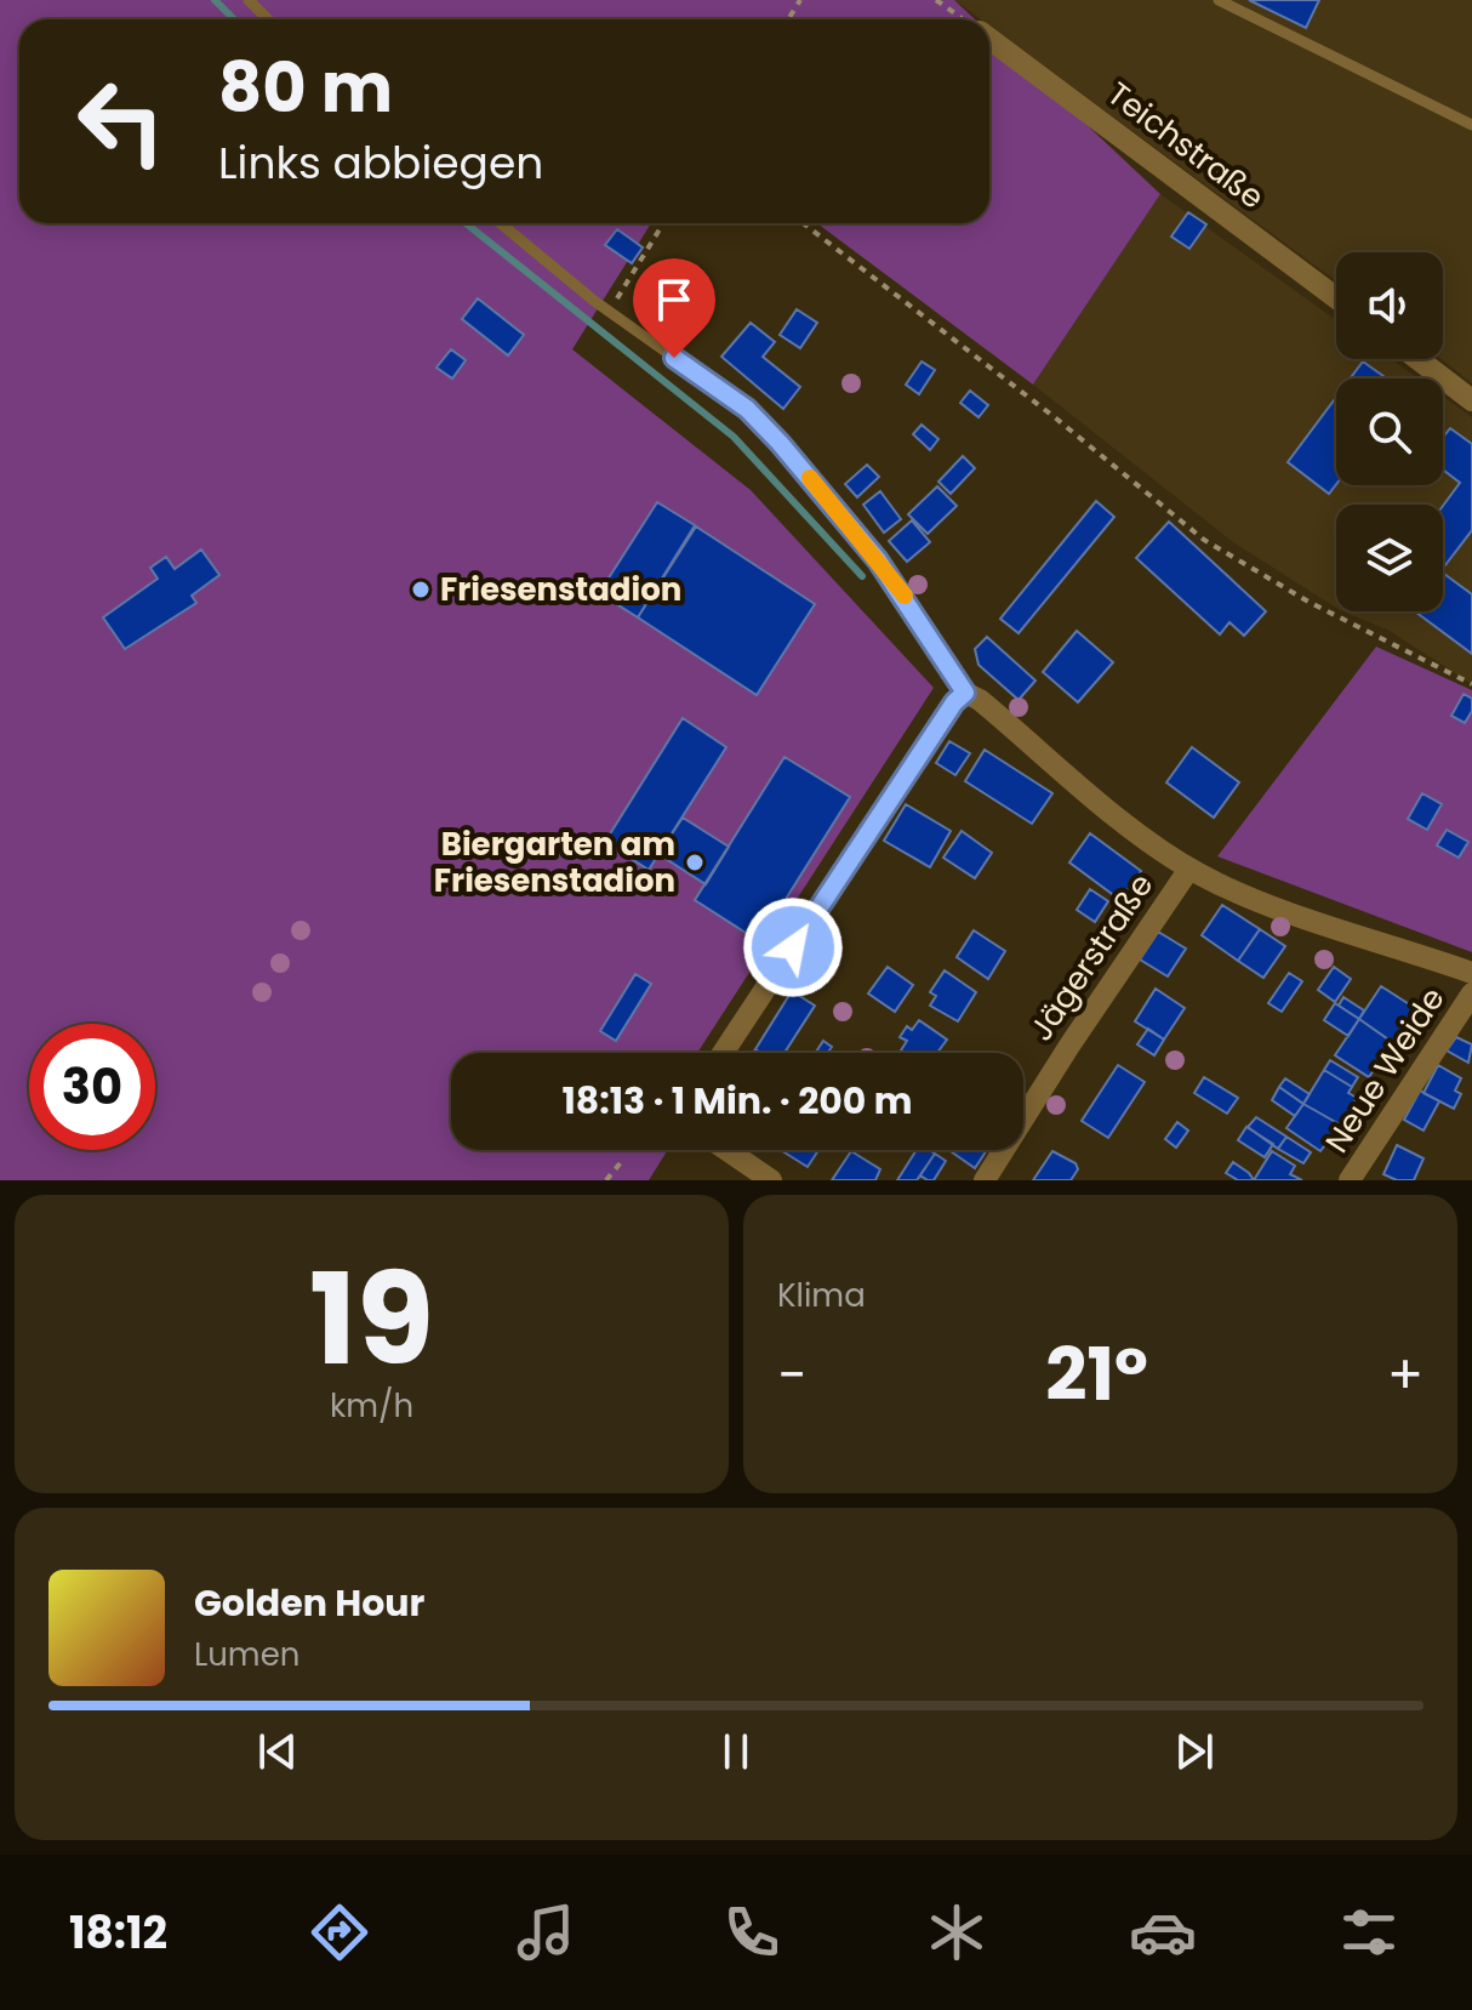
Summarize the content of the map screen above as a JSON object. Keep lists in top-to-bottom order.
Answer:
{
  "streets": {
    "street": ["Teichstraße", "Jägerstraße", "Neue Weide"]
  },
  "places": ["Friesenstadion", "Biergarten am Friesenstadion"],
  "page": {
    "turn": ["80 m", "Links abbiegen"],
    "limit": "30",
    "trip": "18:13 · 1 Min. · 200 m",
    "tile": [
      ["19", "km/h"],
      "Klima"
    ],
    "heat": ["−", "21°", "+"],
    "song": ["Golden Hour", "Lumen"],
    "tabs": "18:12"
  }
}
